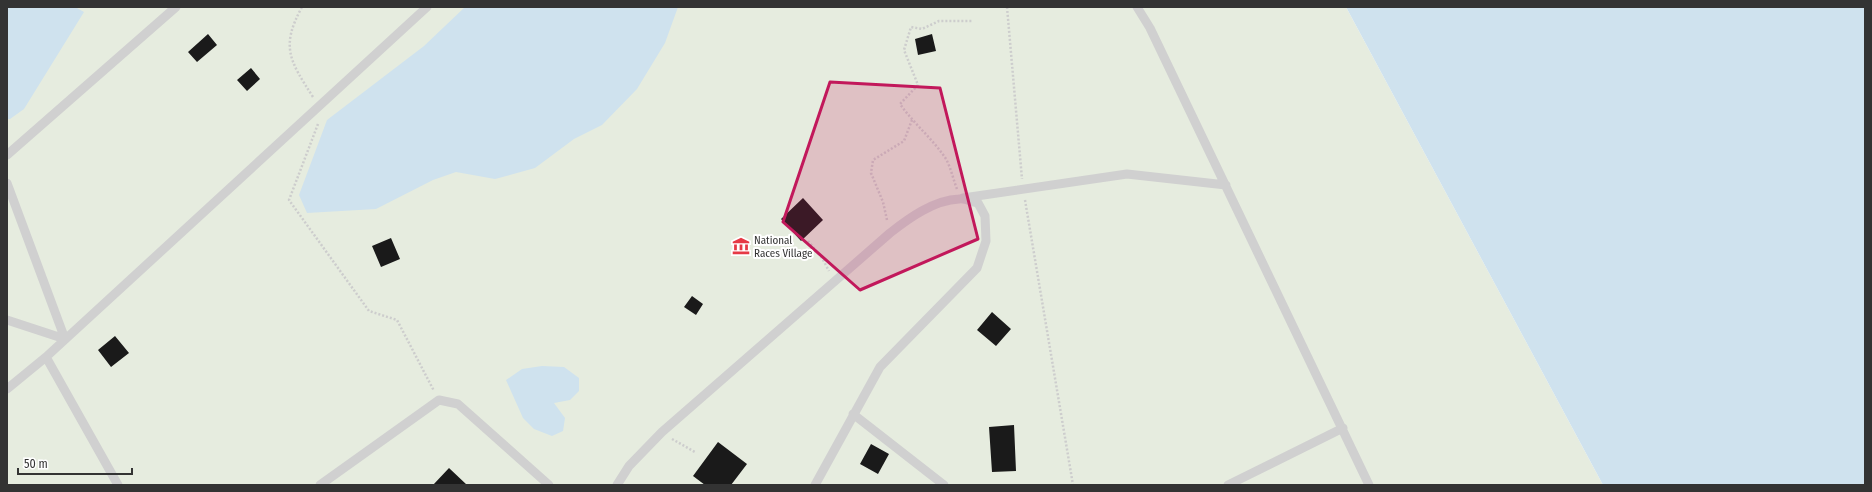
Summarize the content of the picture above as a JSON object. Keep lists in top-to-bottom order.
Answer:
{
  "places": {
    "museum": ["National Races Village"]
  },
  "scale_bar": "50 m"
}
